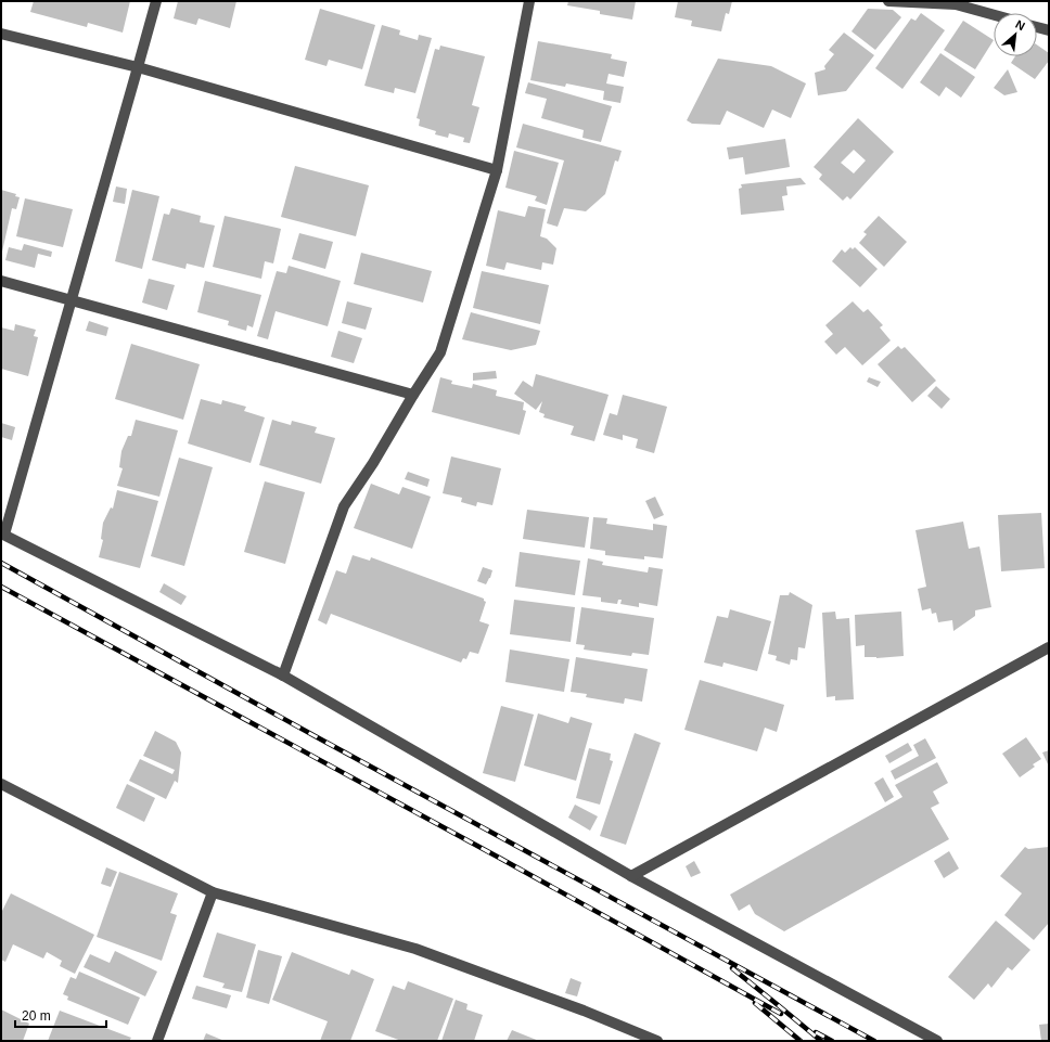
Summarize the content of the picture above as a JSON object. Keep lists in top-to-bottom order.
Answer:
{
  "scale_bar": "20 m",
  "north": "top right"
}
